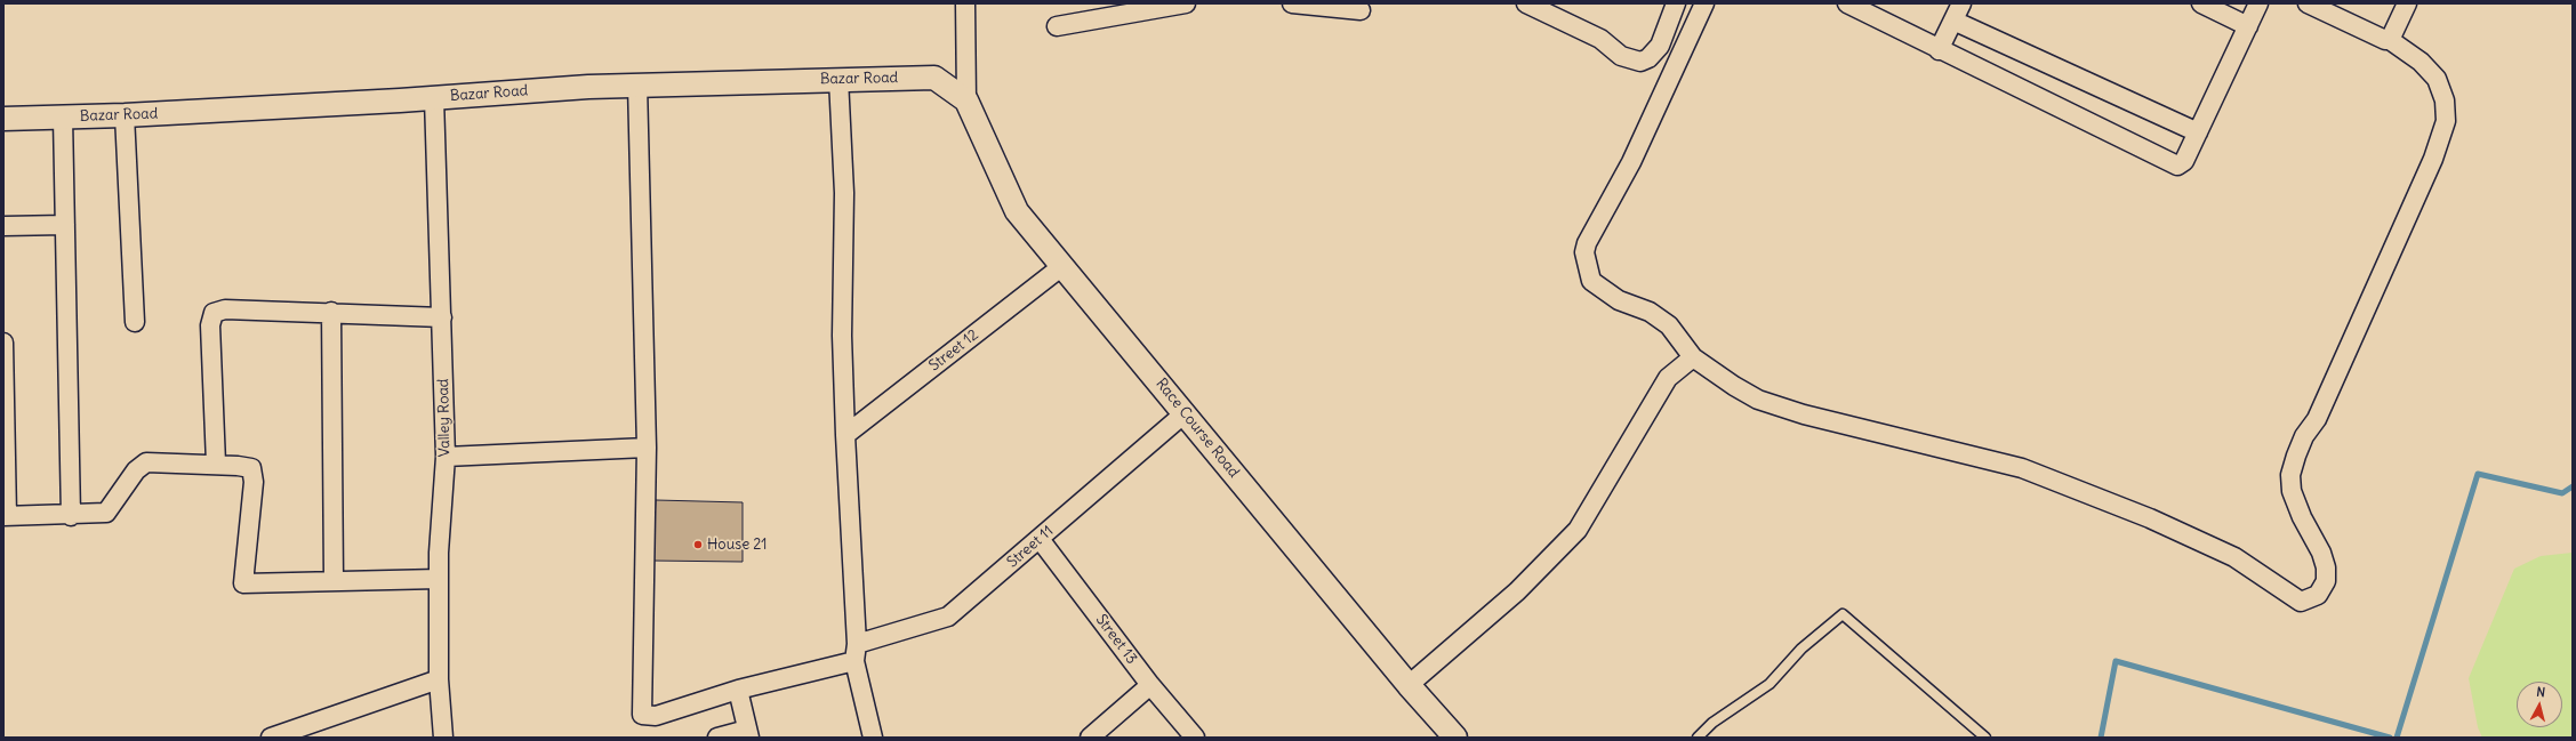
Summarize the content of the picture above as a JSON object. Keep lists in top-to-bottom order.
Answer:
{
  "streets": {
    "street": [
      "Bazar Road",
      "Street 12",
      "Valley Road",
      "Race Course Road",
      "Street 11",
      "Street 13"
    ]
  },
  "crossings": [
    ["Bazar Road", "Valley Road"],
    ["Bazar Road", "Race Course Road"],
    ["Street 12", "Race Course Road"],
    ["Race Course Road", "Street 11"],
    ["Street 11", "Street 13"]
  ],
  "places": ["House 21"],
  "north": "top"
}
